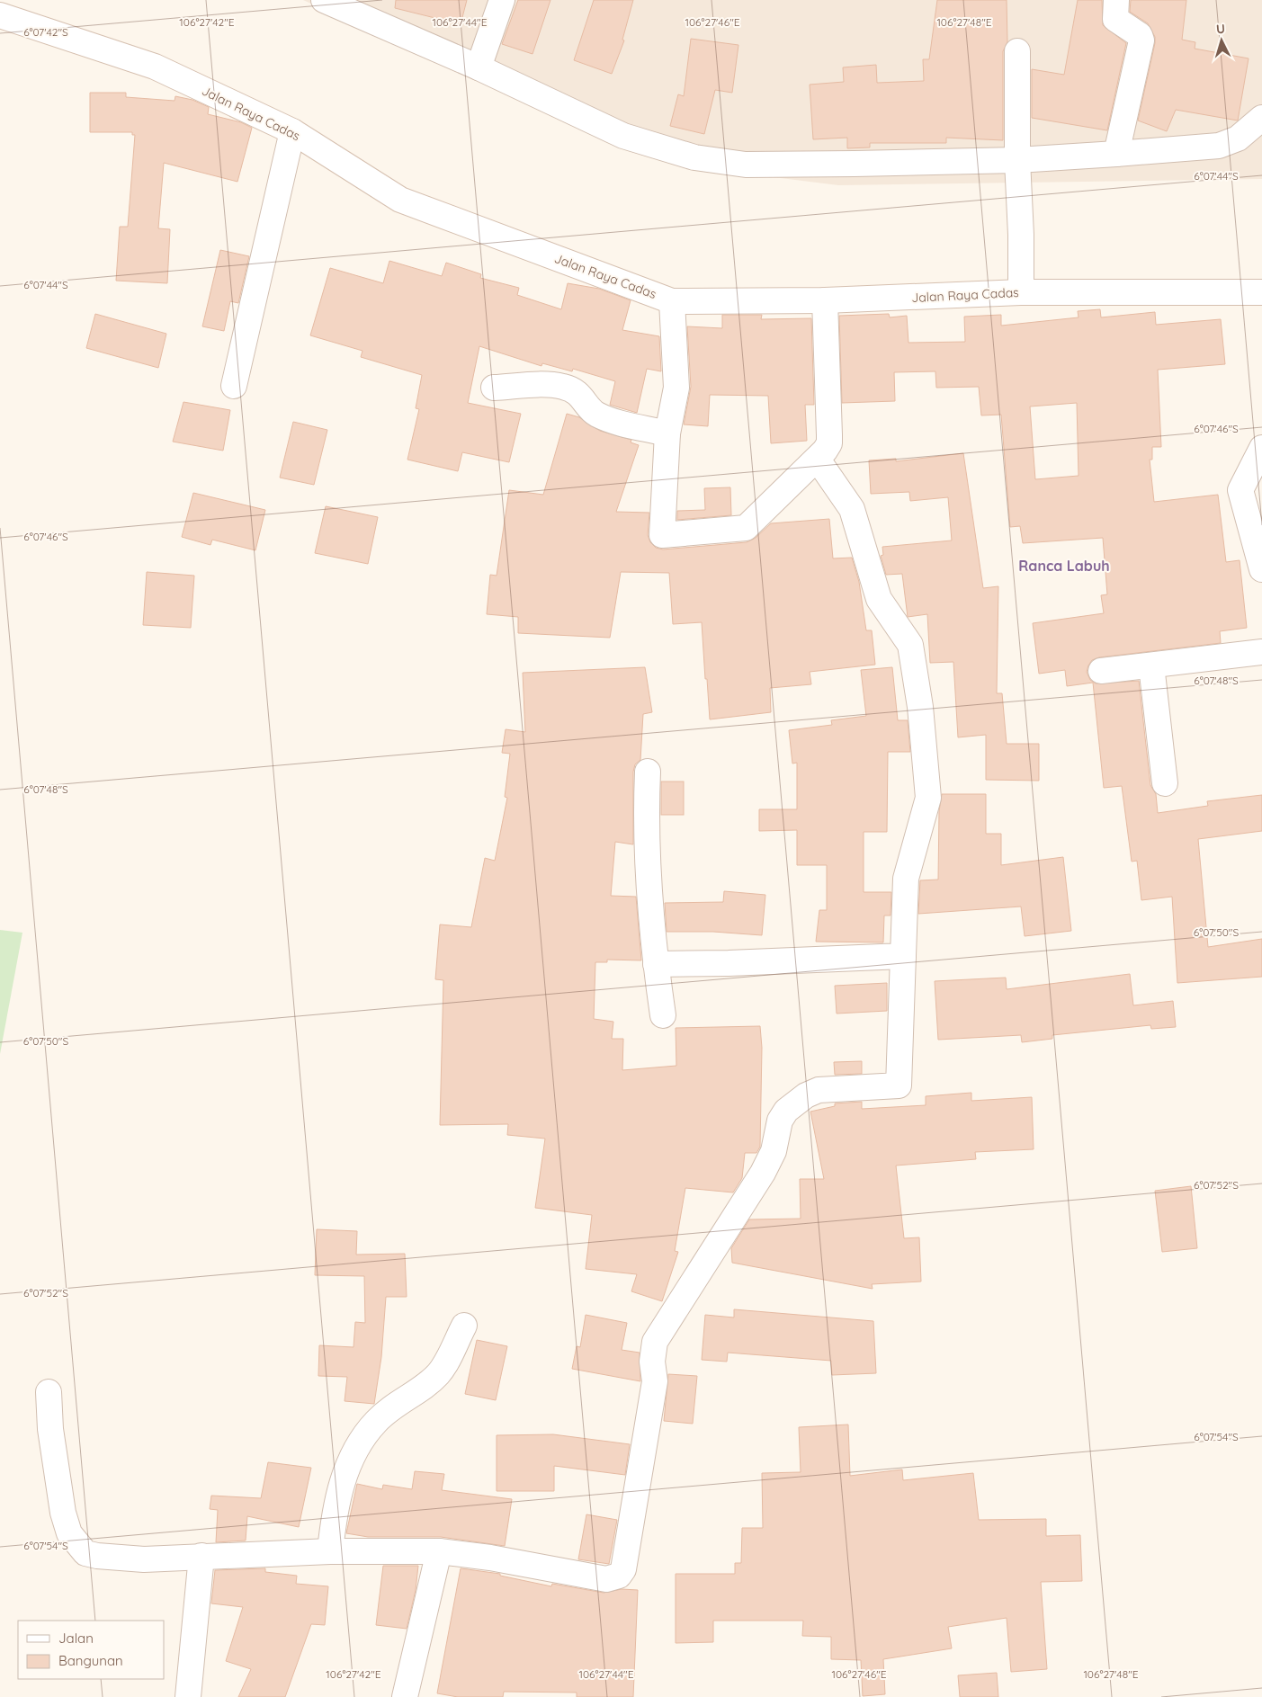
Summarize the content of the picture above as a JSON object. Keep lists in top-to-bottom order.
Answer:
{
  "streets": {
    "street": ["Jalan Raya Cadas"]
  },
  "districts": ["Ranca Labuh"],
  "legend": ["Jalan", "Bangunan"],
  "north": "top",
  "coordinates": [
    "106°27'42\"E",
    "106°27'44\"E",
    "106°27'46\"E",
    "106°27'48\"E",
    "6°07'42\"S",
    "6°07'44\"S",
    "6°07'46\"S",
    "6°07'48\"S",
    "6°07'50\"S",
    "6°07'52\"S",
    "6°07'54\"S"
  ]
}
